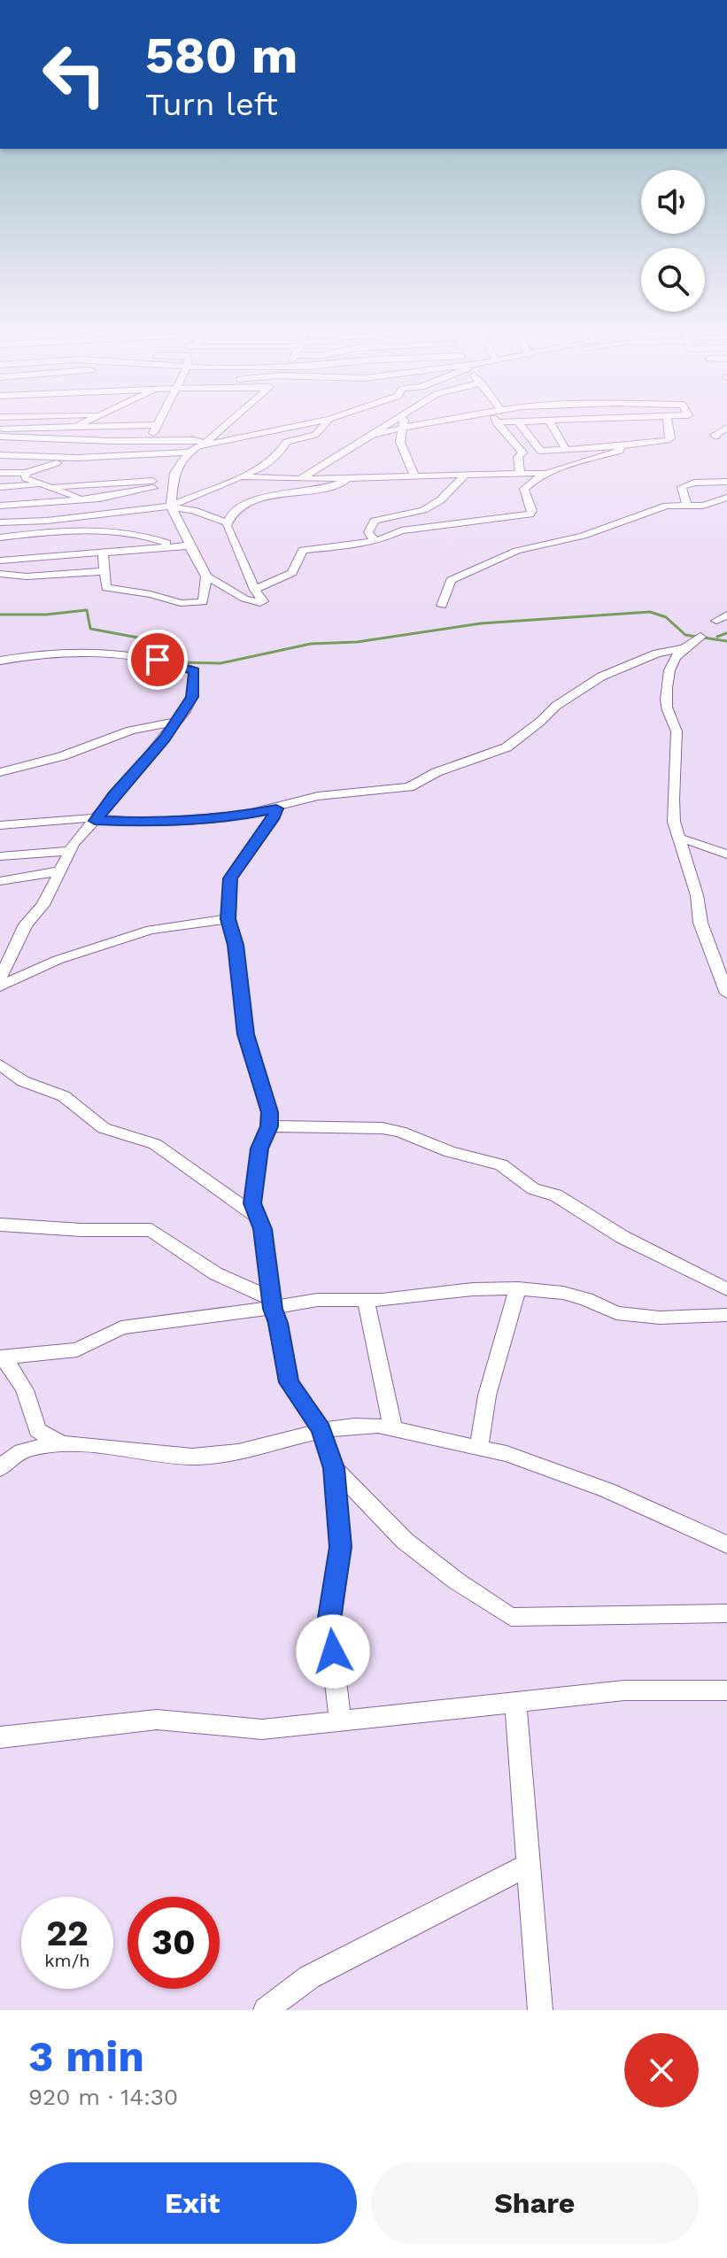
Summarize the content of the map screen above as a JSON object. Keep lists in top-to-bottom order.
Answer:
{
  "page": {
    "turn": ["580 m", "Turn left"],
    "speed": "22 km/h",
    "limit": "30",
    "heading": ["3 min", "920 m · 14:30"],
    "buttons": ["Exit", "Share"]
  }
}
